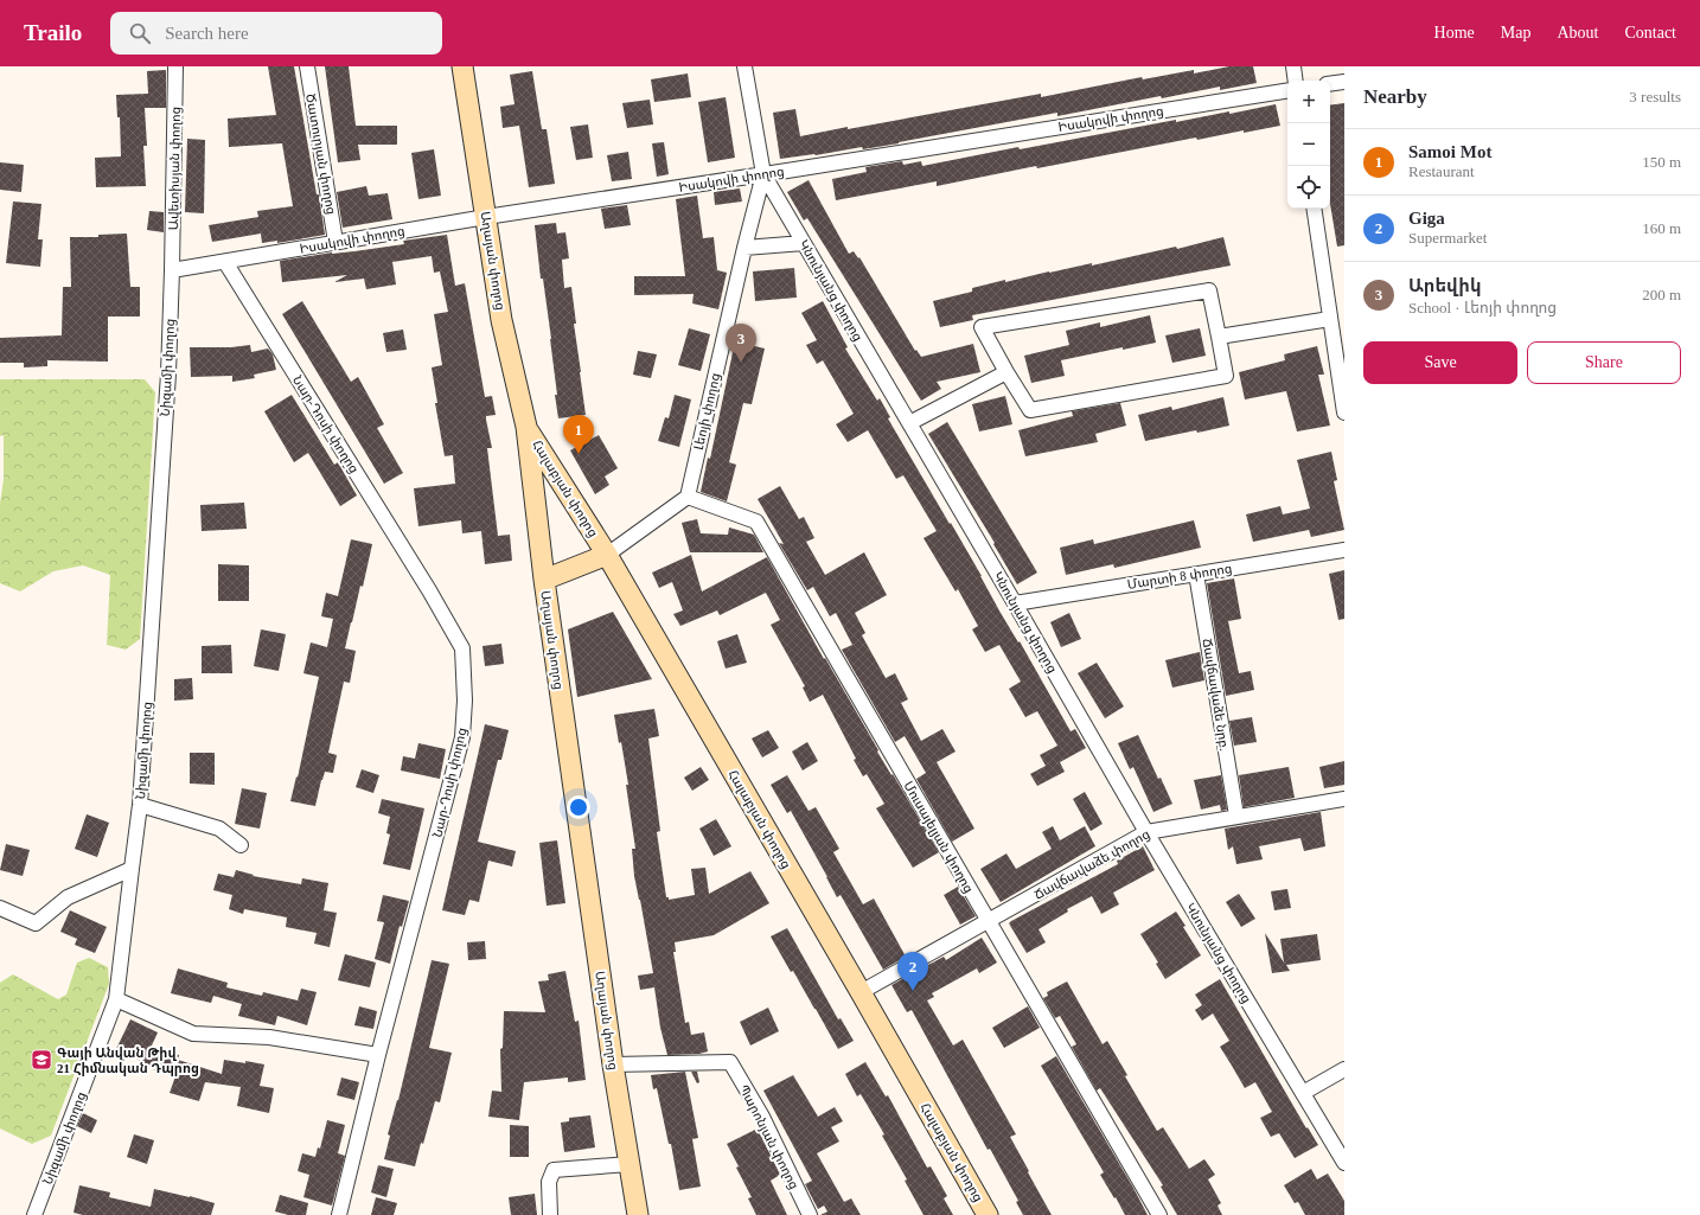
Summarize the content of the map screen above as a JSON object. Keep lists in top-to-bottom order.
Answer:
{
  "streets": {
    "main road": ["Աղայան փողոց", "Հալաբյան փողոց"],
    "street": [
      "Իսակովի փողոց",
      "Ծատուրյան փողոց",
      "Ավետիսյան փողոց",
      "Կնունյանց փողոց",
      "Նիզամի փողոց",
      "Լեոյի փողոց",
      "Նար-Դոսի փողոց",
      "Մարտի 8 փողոց",
      "Ճավճավաձե նրբ.",
      "Մուսայելյան փողոց",
      "Ճավճավաձե փողոց",
      "Պարոնյան փողոց"
    ]
  },
  "crossings": [
    ["Իսակովի փողոց", "Ծատուրյան փողոց"],
    ["Իսակովի փողոց", "Ավետիսյան փողոց"],
    ["Իսակովի փողոց", "Աղայան փողոց"],
    ["Իսակովի փողոց", "Կնունյանց փողոց"],
    ["Իսակովի փողոց", "Նիզամի փողոց"],
    ["Իսակովի փողոց", "Լեոյի փողոց"],
    ["Իսակովի փողոց", "Նար-Դոսի փողոց"],
    ["Ավետիսյան փողոց", "Նիզամի փողոց"],
    ["Աղայան փողոց", "Հալաբյան փողոց"],
    ["Աղայան փողոց", "Պարոնյան փողոց"],
    ["Կնունյանց փողոց", "Լեոյի փողոց"],
    ["Կնունյանց փողոց", "Մարտի 8 փողոց"],
    ["Կնունյանց փողոց", "Ճավճավաձե փողոց"],
    ["Լեոյի փողոց", "Մուսայելյան փողոց"],
    ["Հալաբյան փողոց", "Ճավճավաձե փողոց"],
    ["Մարտի 8 փողոց", "Ճավճավաձե նրբ."],
    ["Ճավճավաձե նրբ.", "Ճավճավաձե փողոց"],
    ["Մուսայելյան փողոց", "Ճավճավաձե փողոց"]
  ],
  "places": {
    "school or university": ["Գայի Անվան Թիվ 21 Հիմնական Դպրոց"]
  },
  "page": {
    "header": "Trailo",
    "search": "Search here",
    "nav": [
      "Home",
      "Map",
      "About",
      "Contact"
    ],
    "heading": ["Nearby", "3 results"],
    "map_buttons": ["+", "−"],
    "list": [
      {
        "mark": "1",
        "name": "Samoi Mot",
        "note": "Restaurant",
        "value": "150 m"
      },
      {
        "mark": "2",
        "name": "Giga",
        "note": "Supermarket",
        "value": "160 m"
      },
      {
        "mark": "3",
        "name": "Արեվիկ",
        "note": "School · Լեոյի փողոց",
        "value": "200 m"
      }
    ],
    "pins": ["3", "1", "2"],
    "buttons": ["Save", "Share"]
  }
}
